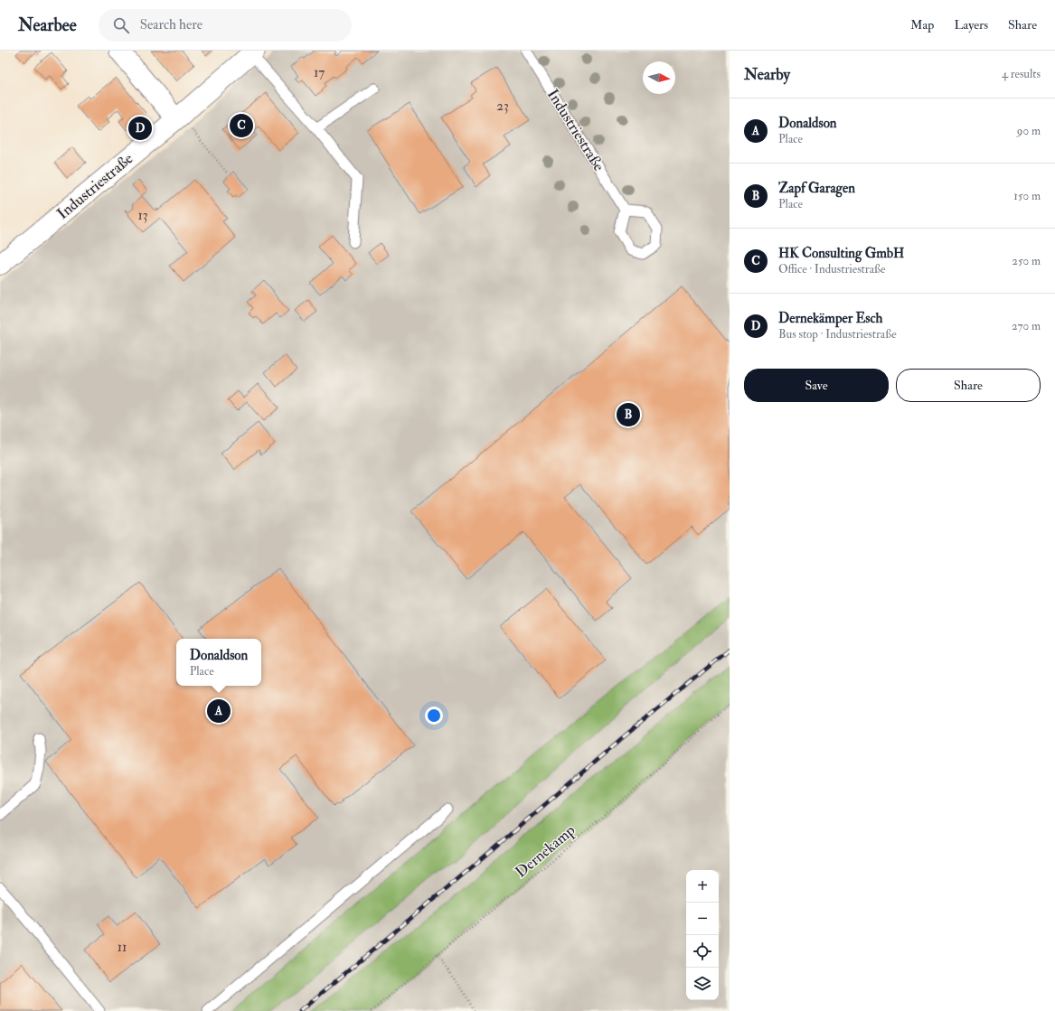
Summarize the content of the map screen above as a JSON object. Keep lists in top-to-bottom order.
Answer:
{
  "streets": {
    "street": ["Industriestraße"],
    "path": ["Dernekamp"]
  },
  "house_numbers": [
    "17",
    "23",
    "13",
    "11"
  ],
  "north": "right",
  "page": {
    "header": "Nearbee",
    "search": "Search here",
    "nav": ["Map", "Layers", "Share"],
    "heading": ["Nearby", "4 results"],
    "list": [
      {
        "mark": "A",
        "name": "Donaldson",
        "note": "Place",
        "value": "90 m"
      },
      {
        "mark": "B",
        "name": "Zapf Garagen",
        "note": "Place",
        "value": "150 m"
      },
      {
        "mark": "C",
        "name": "HK Consulting GmbH",
        "note": "Office · Industriestraße",
        "value": "250 m"
      },
      {
        "mark": "D",
        "name": "Dernekämper Esch",
        "note": "Bus stop · Industriestraße",
        "value": "270 m"
      }
    ],
    "pins": [
      "C",
      "D",
      "B",
      "A"
    ],
    "buttons": ["Save", "Share"],
    "popup": ["Donaldson", "Place"],
    "map_buttons": ["+", "−"]
  }
}
